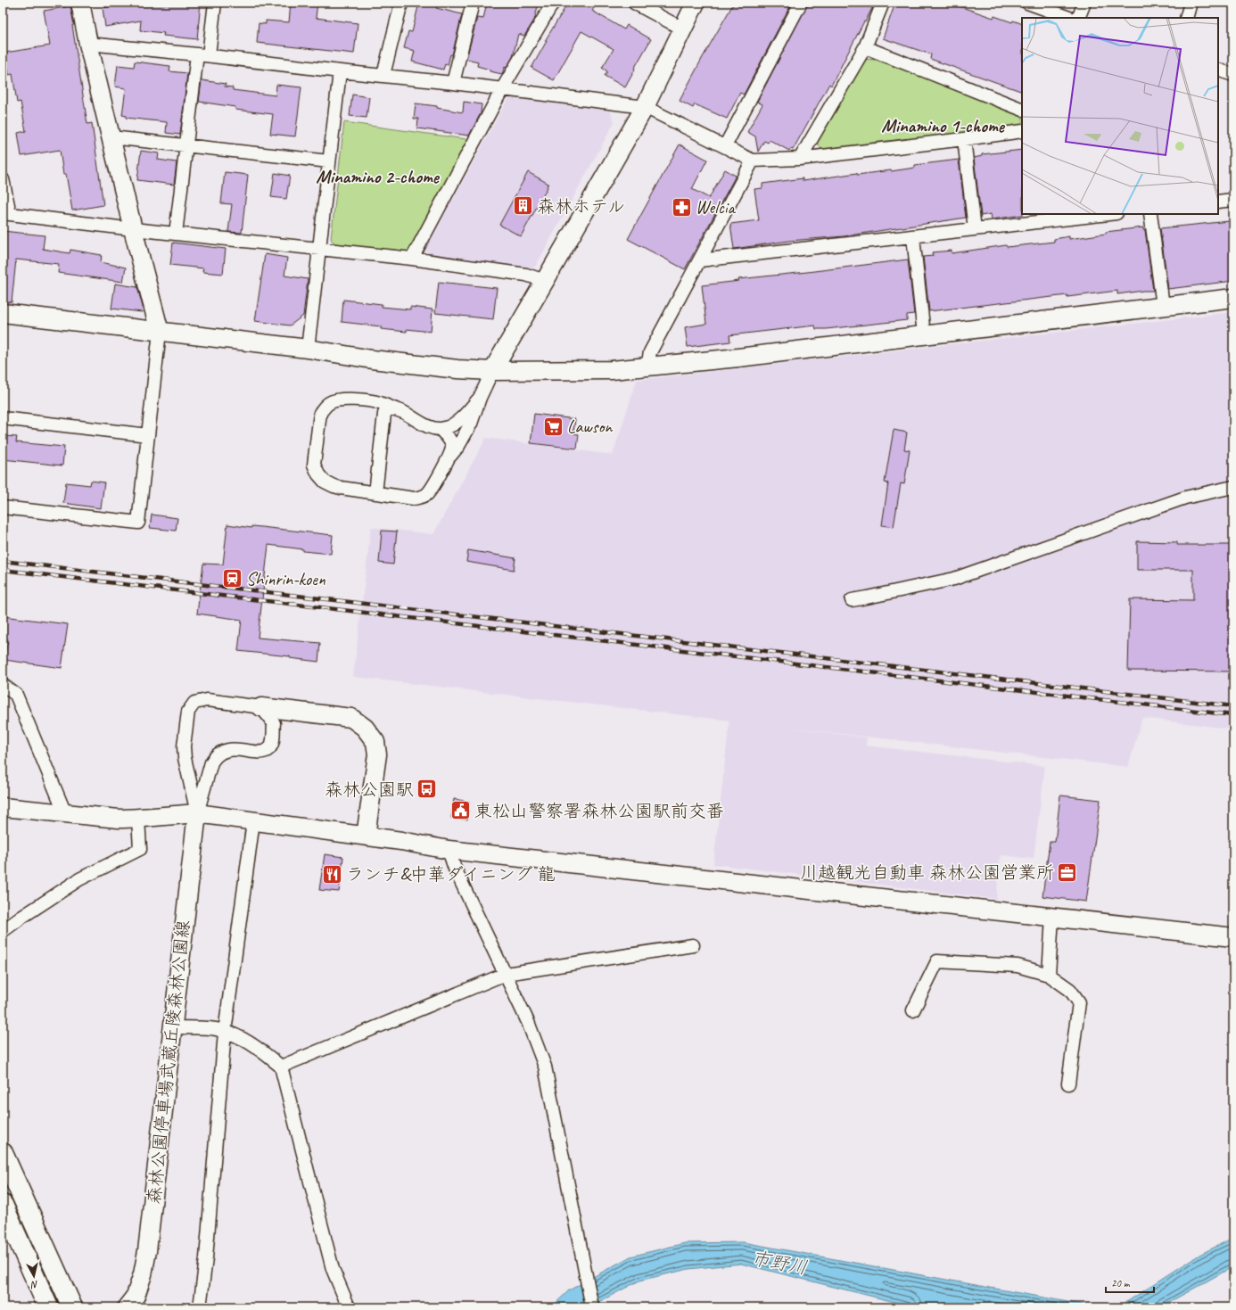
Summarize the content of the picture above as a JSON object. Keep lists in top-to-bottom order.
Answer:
{
  "streets": {
    "street": ["森林公園停車場武蔵丘陵森林公園線"]
  },
  "districts": ["Minamino 1-chome", "Minamino 2-chome"],
  "water": ["市野川"],
  "places": {
    "building": ["森林ホテル"],
    "pharmacy": ["Welcia"],
    "supermarket": ["Lawson"],
    "station": ["Shinrin-koen"],
    "bus stop": ["森林公園駅"],
    "public building": ["東松山警察署森林公園駅前交番"],
    "office": ["川越観光自動車 森林公園営業所"],
    "restaurant": ["ランチ&中華ダイニング 龍"]
  },
  "scale_bar": "20 m",
  "north": "bottom"
}
